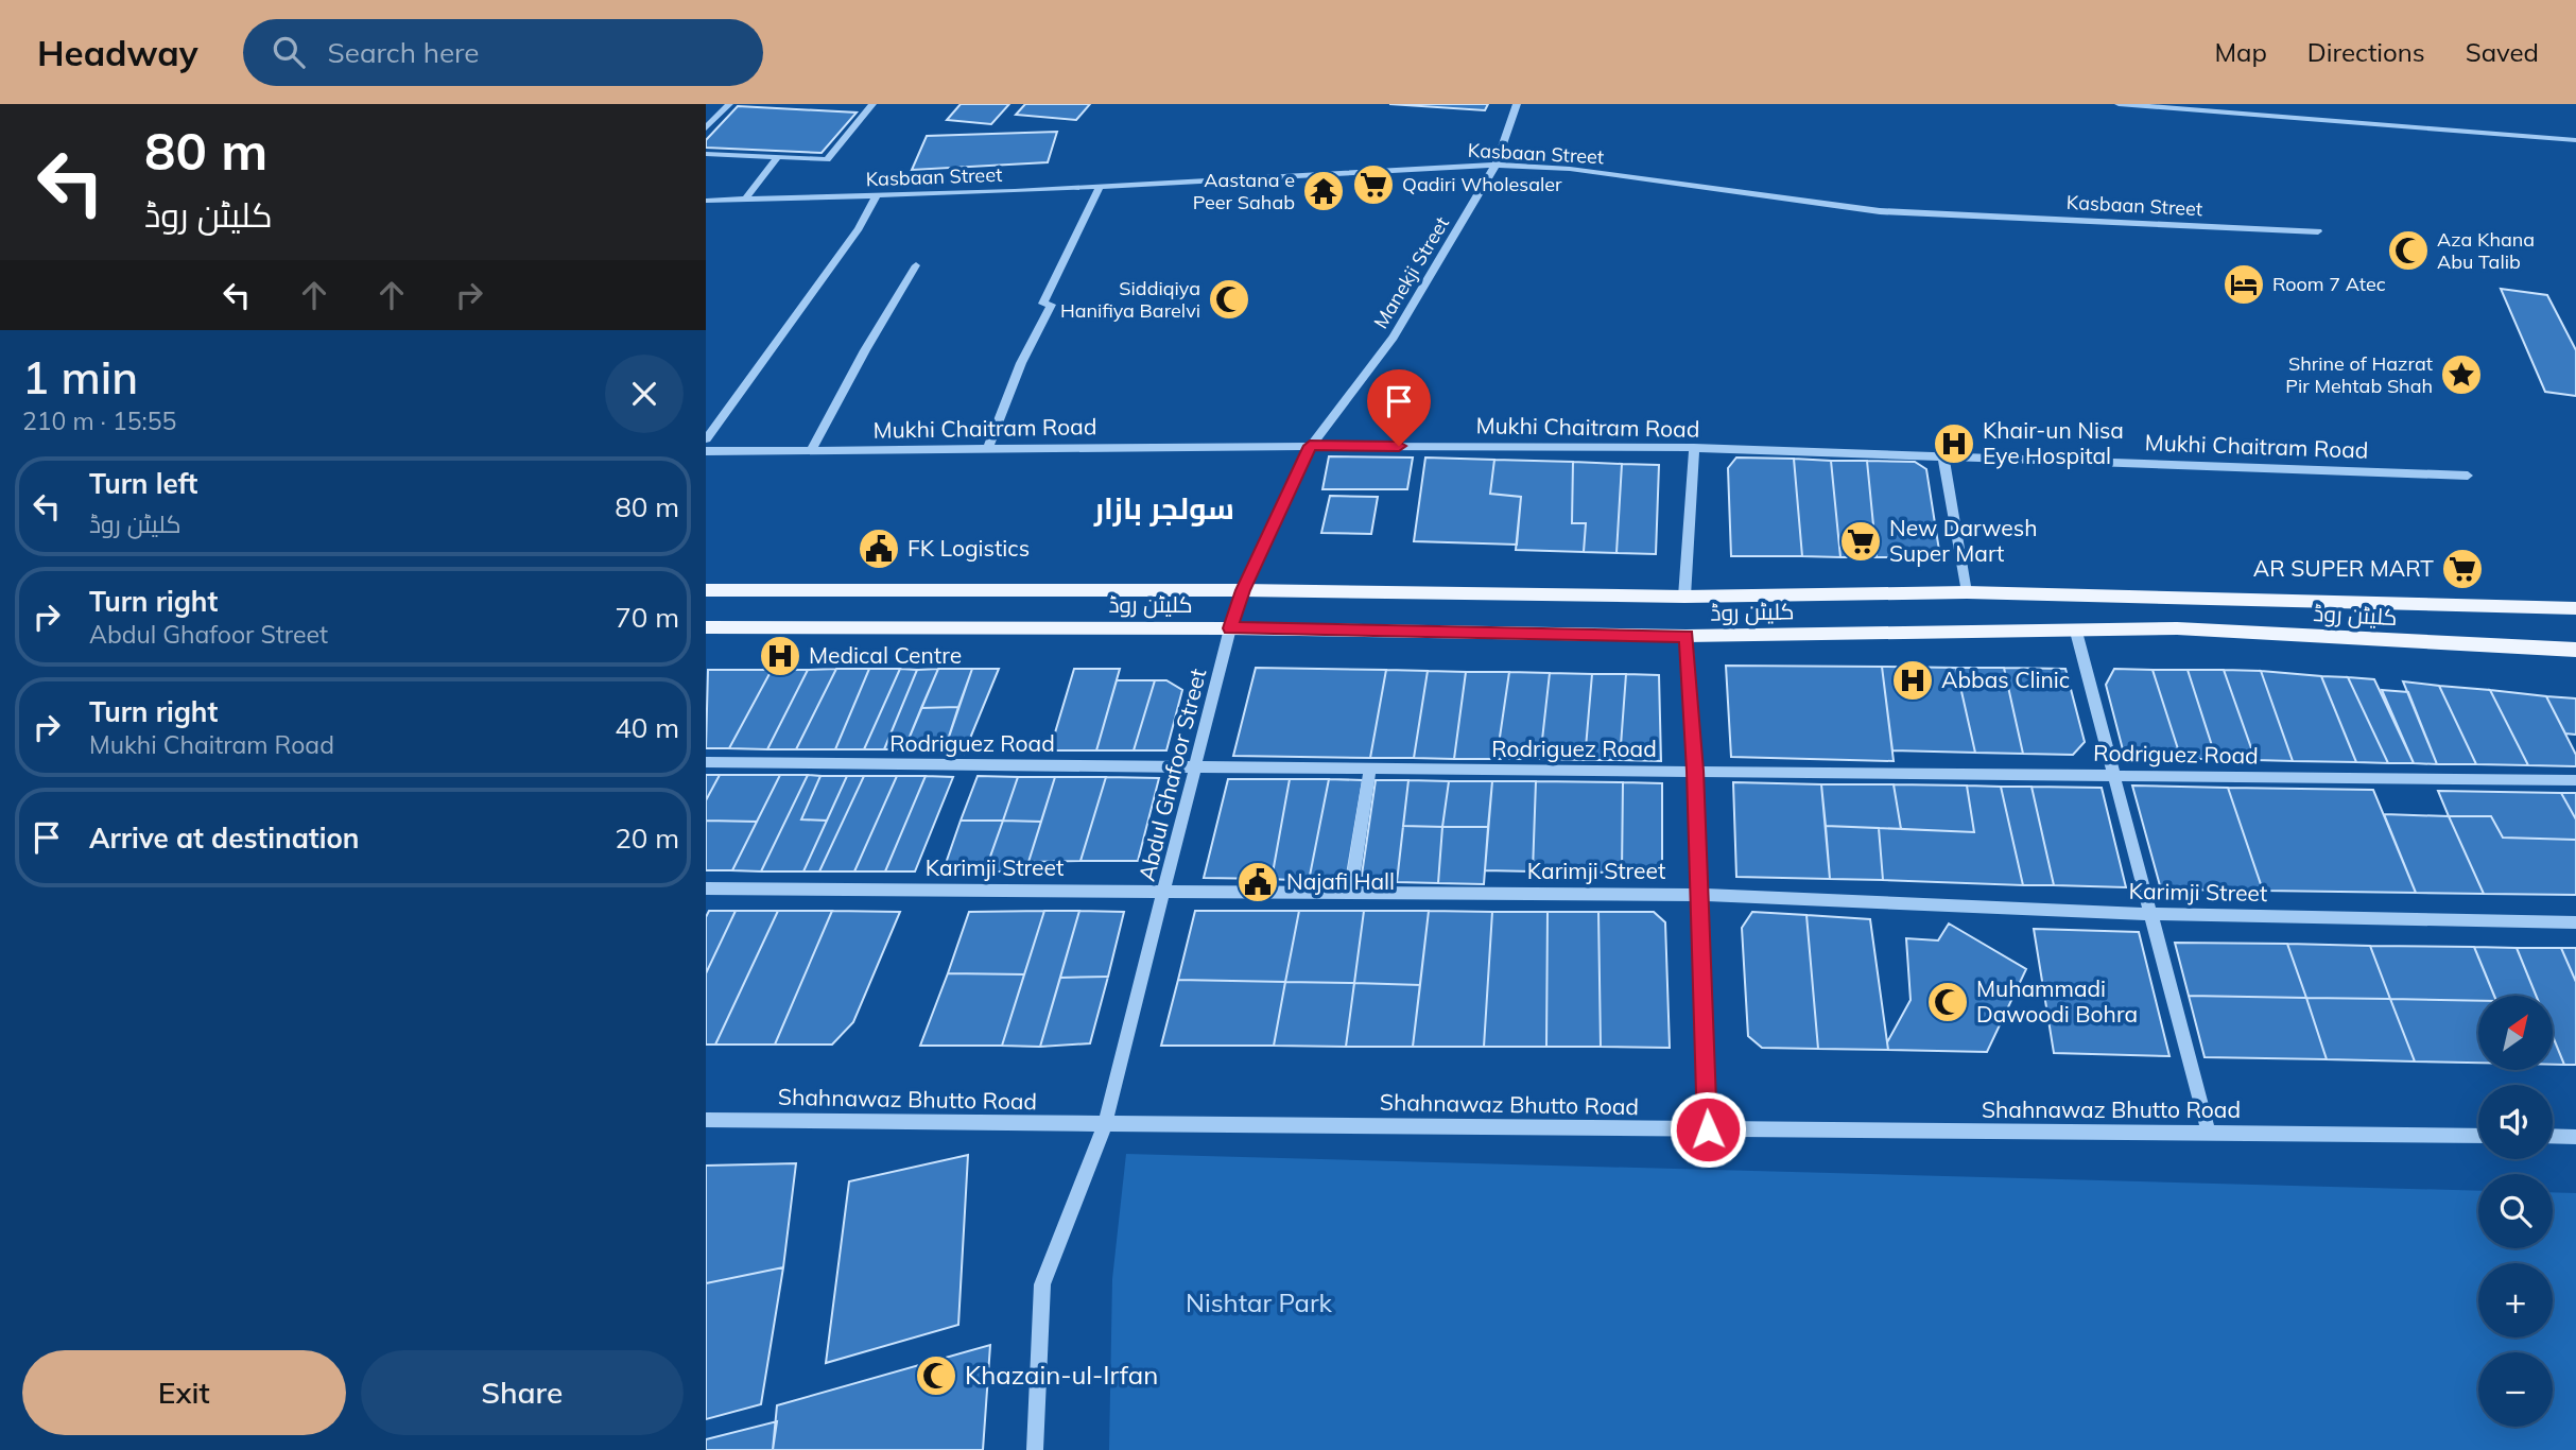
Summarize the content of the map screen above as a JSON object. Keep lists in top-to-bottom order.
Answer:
{
  "streets": {
    "main road": ["کلیٹن روڈ"],
    "street": [
      "Kasbaan Street",
      "Manekji Street",
      "Mukhi Chaitram Road",
      "Rodriguez Road",
      "Abdul Ghafoor Street",
      "Karimji Street",
      "Shahnawaz Bhutto Road"
    ]
  },
  "crossings": [
    ["Kasbaan Street", "Manekji Street"],
    ["Manekji Street", "Mukhi Chaitram Road"],
    ["Manekji Street", "Abdul Ghafoor Street"],
    ["Mukhi Chaitram Road", "Abdul Ghafoor Street"],
    ["کلیٹن روڈ", "Abdul Ghafoor Street"],
    ["Rodriguez Road", "Abdul Ghafoor Street"],
    ["Abdul Ghafoor Street", "Karimji Street"],
    ["Abdul Ghafoor Street", "Shahnawaz Bhutto Road"]
  ],
  "districts": ["سولجر بازار"],
  "parks": ["Nishtar Park"],
  "places": {
    "supermarket": ["Qadiri Wholesaler", "New Darwesh Super Mart", "AR SUPER MART"],
    "temple": ["Aastana e Peer Sahab"],
    "mosque": [
      "Aza Khana Abu Talib",
      "Siddiqiya Hanifiya Barelvi",
      "Muhammadi Dawoodi Bohra",
      "Khazain-ul-Irfan"
    ],
    "hotel": ["Room 7 Atec"],
    "place": ["Shrine of Hazrat Pir Mehtab Shah"],
    "hospital": ["Khair-un Nisa Eye Hospital", "Medical Centre", "Abbas Clinic"],
    "public building": ["FK Logistics", "Najafi Hall"]
  },
  "north": "top right",
  "page": {
    "header": "Headway",
    "search": "Search here",
    "nav": ["Map", "Directions", "Saved"],
    "turn": ["80 m", "کلیٹن روڈ"],
    "heading": ["1 min", "210 m · 15:55"],
    "list": [
      {
        "name": "Turn left",
        "note": "کلیٹن روڈ",
        "value": "80 m"
      },
      {
        "name": "Turn right",
        "note": "Abdul Ghafoor Street",
        "value": "70 m"
      },
      {
        "name": "Turn right",
        "note": "Mukhi Chaitram Road",
        "value": "40 m"
      },
      {
        "name": "Arrive at destination",
        "value": "20 m"
      }
    ],
    "map_buttons": ["+", "−"],
    "buttons": ["Exit", "Share"]
  }
}
